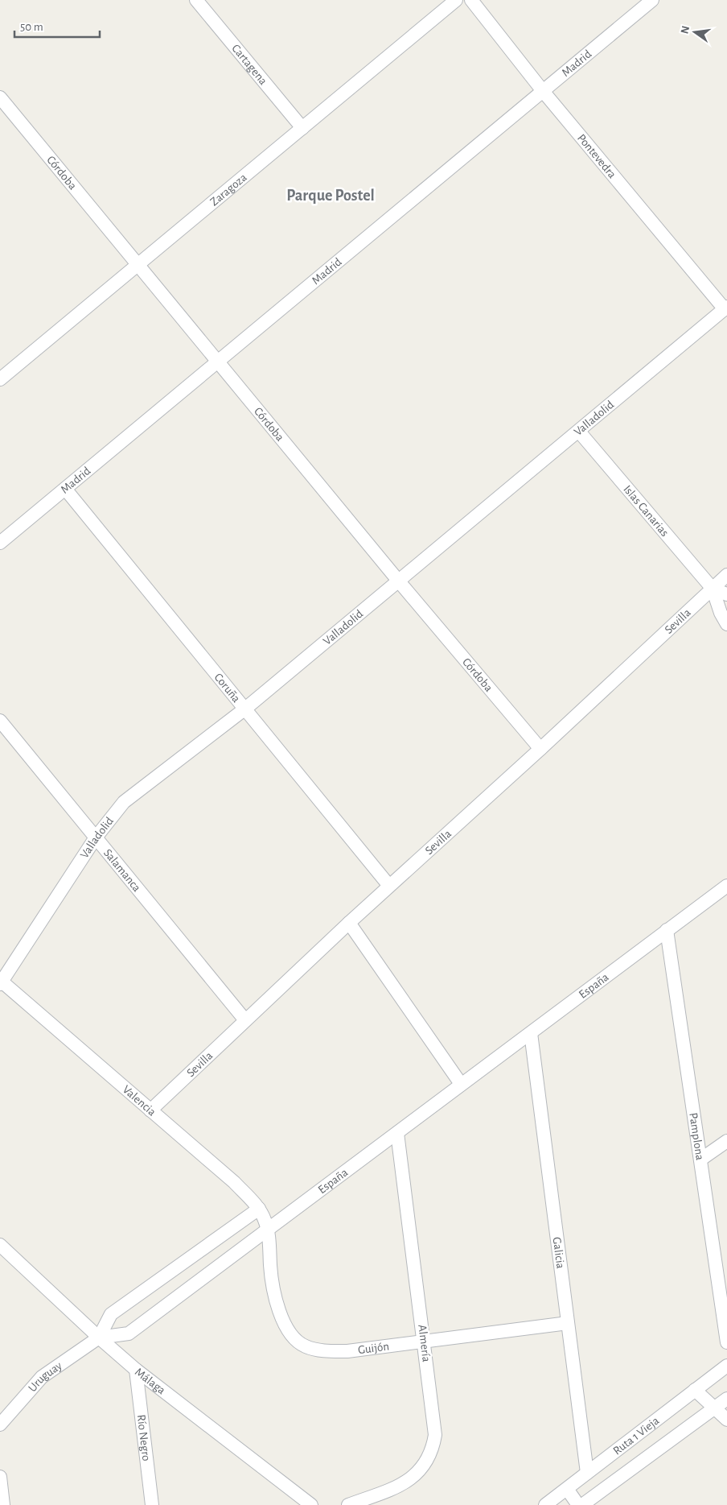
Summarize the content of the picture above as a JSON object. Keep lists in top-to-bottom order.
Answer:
{
  "streets": {
    "street": [
      "Madrid",
      "Cartagena",
      "Pontevedra",
      "Córdoba",
      "Zaragoza",
      "Valladolid",
      "Islas Canarias",
      "Sevilla",
      "Coruña",
      "Salamanca",
      "España",
      "Valencia",
      "Pamplona",
      "Galicia",
      "Almería",
      "Guijón",
      "Uruguay",
      "Málaga",
      "Ruta 1 Vieja",
      "Río Negro"
    ]
  },
  "crossings": [
    ["Madrid", "Pontevedra"],
    ["Madrid", "Córdoba"],
    ["Madrid", "Coruña"],
    ["Cartagena", "Zaragoza"],
    ["Pontevedra", "Valladolid"],
    ["Córdoba", "Zaragoza"],
    ["Córdoba", "Valladolid"],
    ["Córdoba", "Sevilla"],
    ["Valladolid", "Islas Canarias"],
    ["Valladolid", "Coruña"],
    ["Valladolid", "Salamanca"],
    ["Valladolid", "Valencia"],
    ["Islas Canarias", "Sevilla"],
    ["Sevilla", "Coruña"],
    ["Sevilla", "Salamanca"],
    ["Sevilla", "Valencia"],
    ["España", "Valencia"],
    ["España", "Pamplona"],
    ["España", "Galicia"],
    ["España", "Almería"],
    ["España", "Guijón"],
    ["España", "Uruguay"],
    ["España", "Málaga"],
    ["Valencia", "Guijón"],
    ["Galicia", "Guijón"],
    ["Galicia", "Ruta 1 Vieja"],
    ["Almería", "Guijón"],
    ["Uruguay", "Málaga"],
    ["Málaga", "Río Negro"]
  ],
  "districts": ["Parque Postel"],
  "scale_bar": "50 m",
  "north": "left"
}
